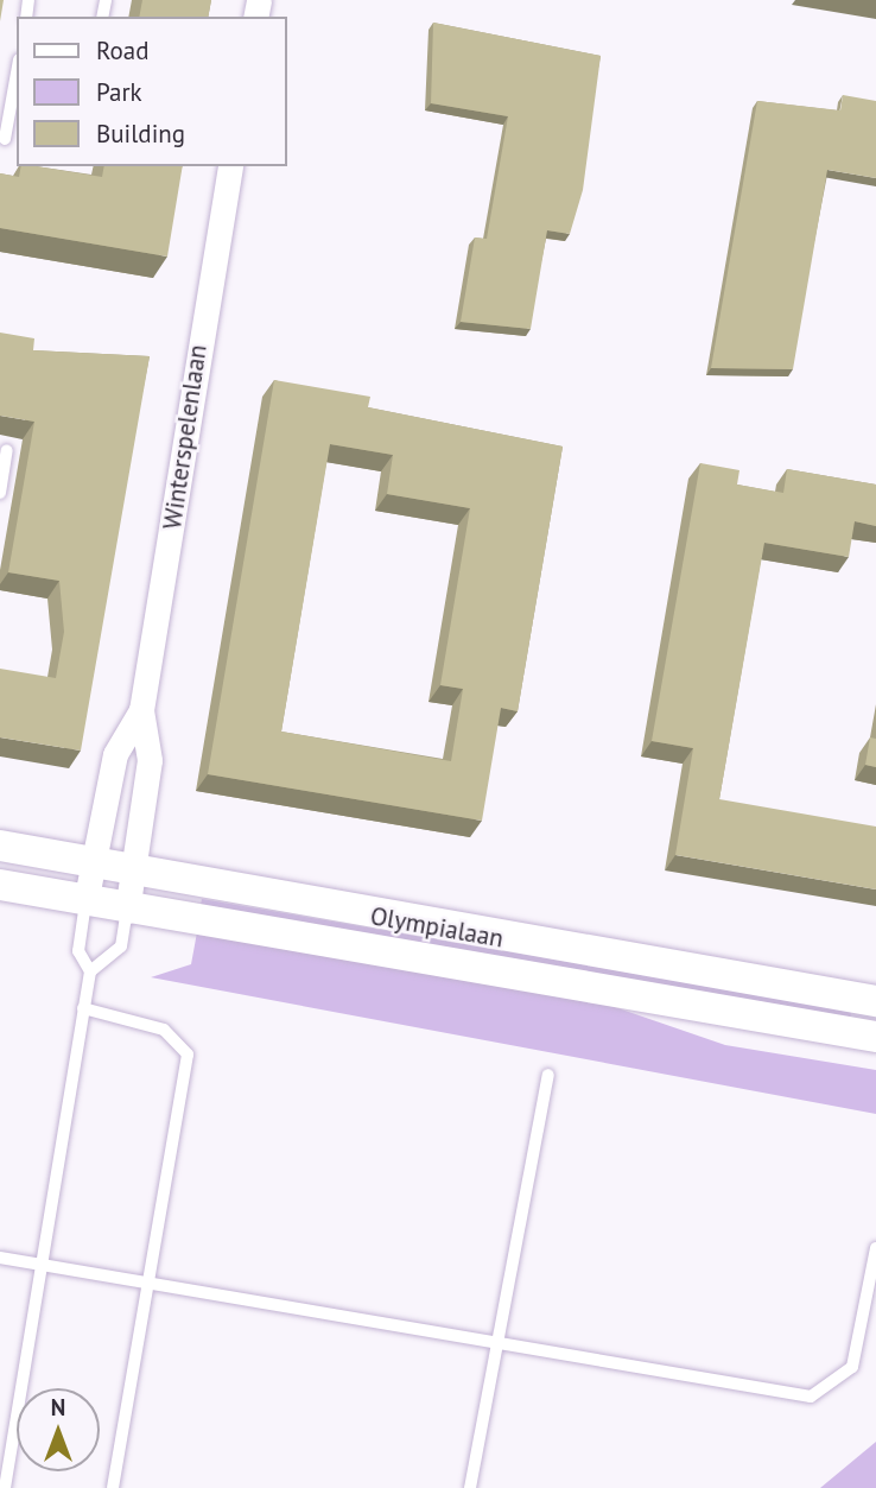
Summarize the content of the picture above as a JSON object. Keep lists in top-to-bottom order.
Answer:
{
  "streets": {
    "street": ["Winterspelenlaan", "Olympialaan"]
  },
  "crossings": [
    ["Winterspelenlaan", "Olympialaan"]
  ],
  "legend": ["Road", "Park", "Building"],
  "north": "top"
}
